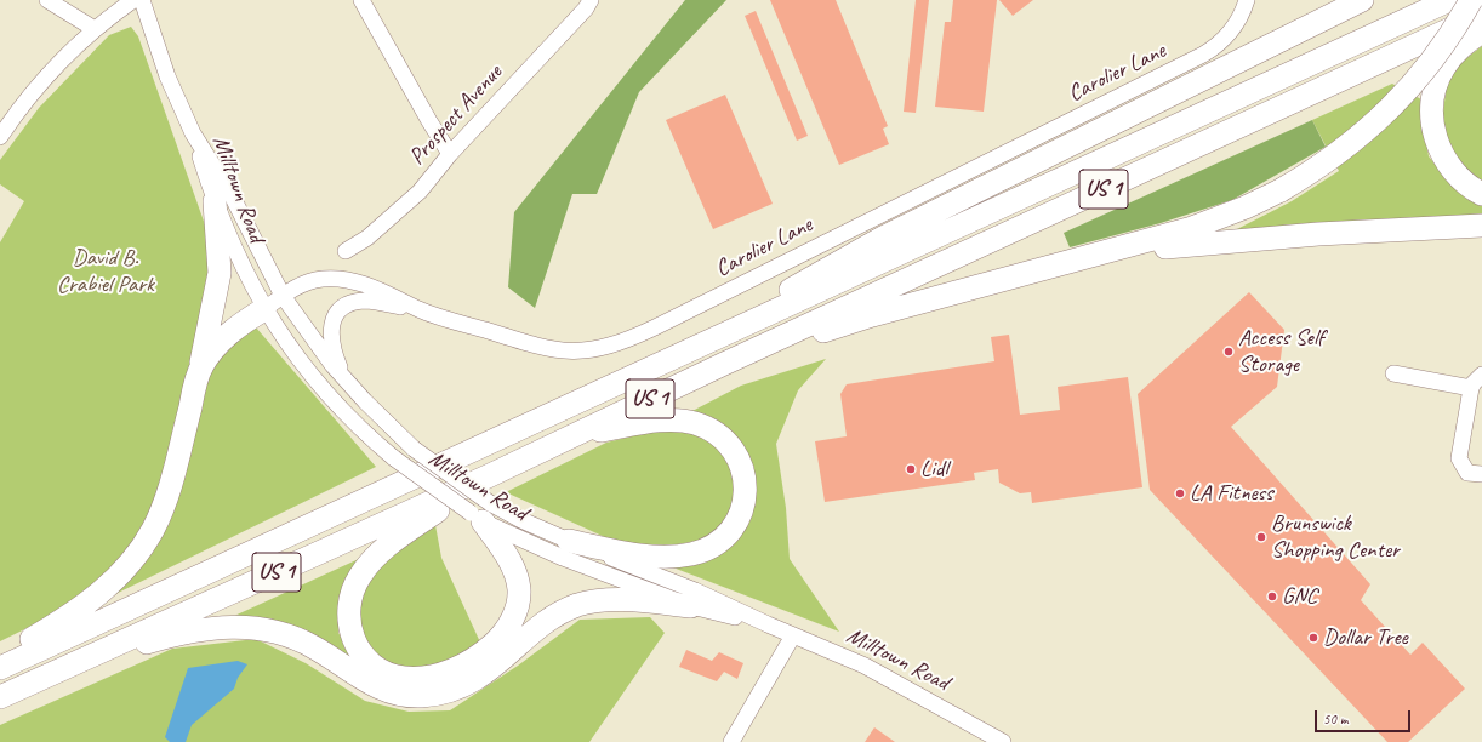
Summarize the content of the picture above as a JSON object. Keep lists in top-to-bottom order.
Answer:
{
  "streets": {
    "highway": ["US 1"],
    "street": ["Carolier Lane", "Prospect Avenue", "Milltown Road"]
  },
  "crossings": [
    ["Carolier Lane", "Milltown Road"]
  ],
  "parks": ["David B. Crabiel Park"],
  "places": [
    "Access Self Storage",
    "Lidl",
    "LA Fitness",
    "Brunswick Shopping Center",
    "GNC",
    "Dollar Tree"
  ],
  "scale_bar": "50 m"
}
